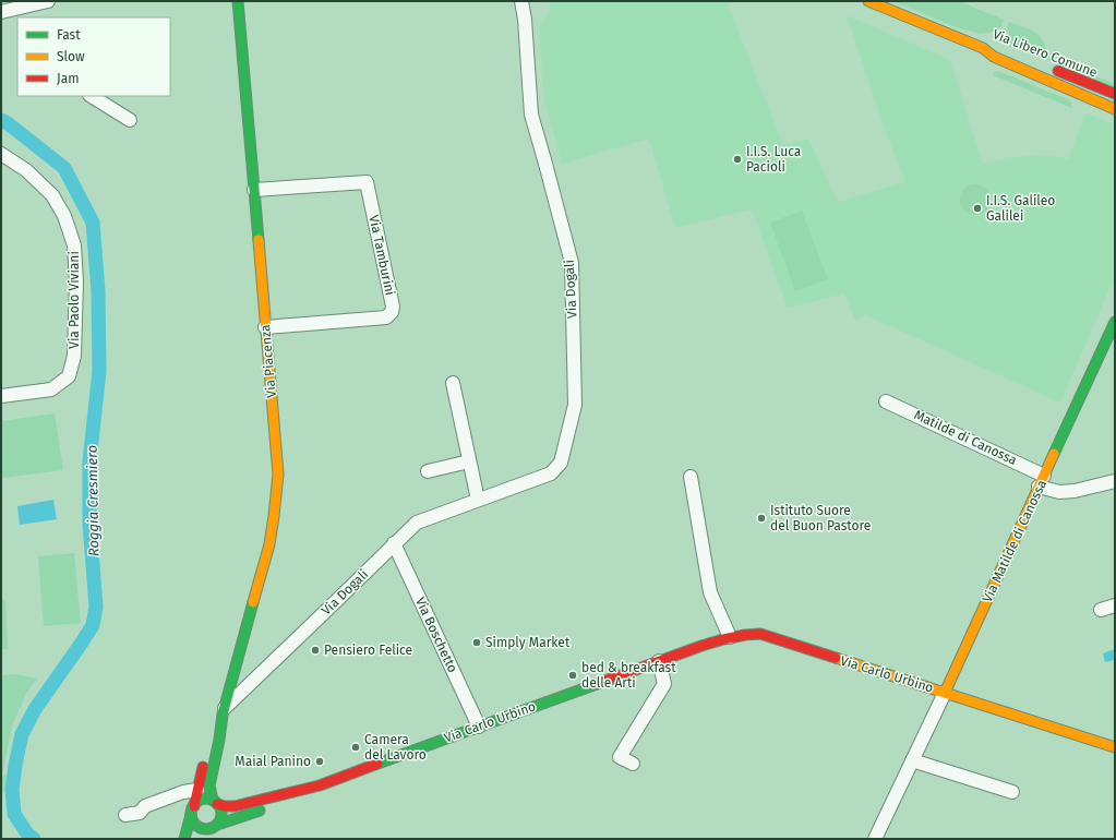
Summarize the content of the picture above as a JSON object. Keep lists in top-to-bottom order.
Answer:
{
  "streets": {
    "street": [
      "Via Libero Comune",
      "Via Tamburini",
      "Via Dogali",
      "Via Paolo Viviani",
      "Via Piacenza",
      "Matilde di Canossa",
      "Via Matilde di Canossa",
      "Via Boschetto",
      "Via Carlo Urbino"
    ]
  },
  "crossings": [
    ["Via Tamburini", "Via Piacenza"],
    ["Via Dogali", "Via Piacenza"],
    ["Via Dogali", "Via Boschetto"],
    ["Via Piacenza", "Via Carlo Urbino"],
    ["Matilde di Canossa", "Via Matilde di Canossa"],
    ["Via Matilde di Canossa", "Via Carlo Urbino"],
    ["Via Boschetto", "Via Carlo Urbino"]
  ],
  "water": ["Roggia Cresmiero"],
  "places": [
    "I.I.S. Luca Pacioli",
    "I.I.S. Galileo Galilei",
    "Istituto Suore del Buon Pastore",
    "Simply Market",
    "Pensiero Felice",
    "bed & breakfast delle Arti",
    "Camera del Lavoro",
    "Maial Panino"
  ],
  "legend": ["Fast", "Slow", "Jam"]
}
